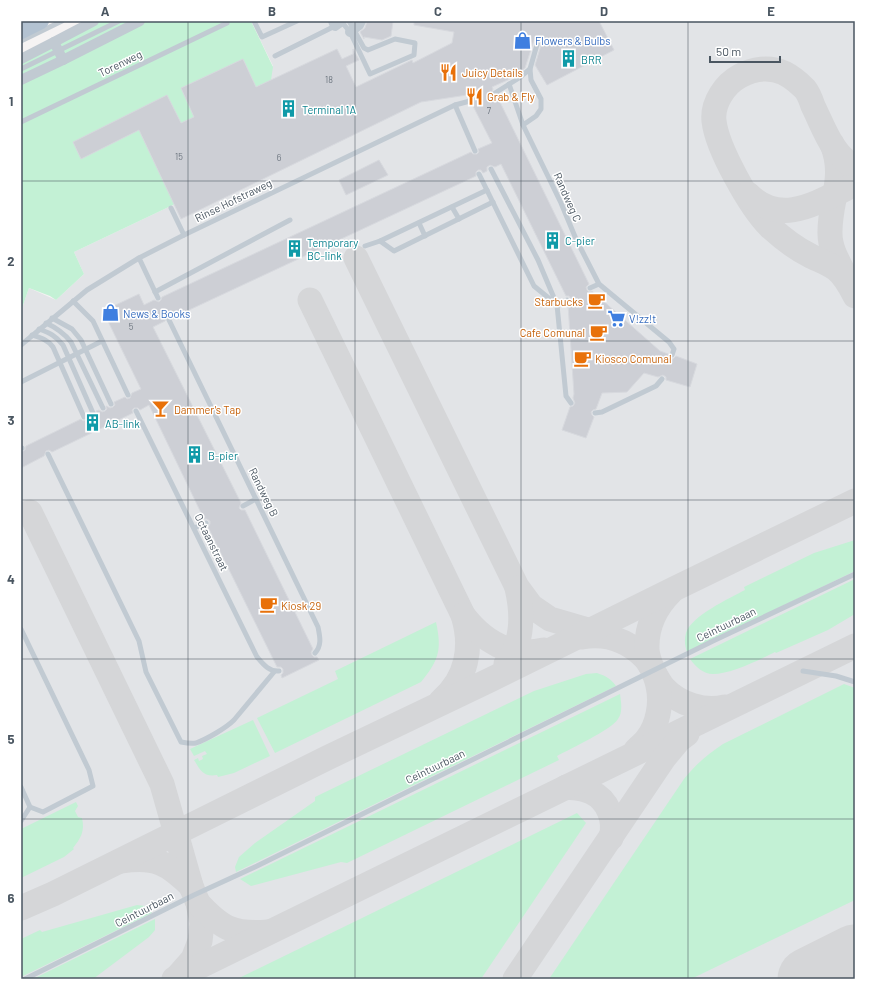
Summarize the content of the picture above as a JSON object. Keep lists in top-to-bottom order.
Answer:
{
  "streets": {
    "lane": [
      "Torenweg",
      "Randweg C",
      "Rinse Hofstraweg",
      "Randweg B",
      "Octaanstraat",
      "Ceintuurbaan"
    ]
  },
  "places": {
    "shop": ["Flowers & Bulbs", "News & Books"],
    "building": [
      "BRR",
      "Terminal 1A",
      "C-pier",
      "Temporary BC-link",
      "AB-link",
      "B-pier"
    ],
    "restaurant": ["Juicy Details", "Grab & Fly"],
    "cafe": [
      "Starbucks",
      "Cafe Comunal",
      "Kiosco Comunal",
      "Kiosk 29"
    ],
    "supermarket": ["V!zz!t"],
    "bar": ["Dammer's Tap"]
  },
  "house_numbers": [
    "18",
    "7",
    "15",
    "6",
    "5"
  ],
  "scale_bar": "50 m",
  "grid": {
    "columns": [
      "A",
      "B",
      "C",
      "D",
      "E"
    ],
    "rows": [
      "1",
      "2",
      "3",
      "4",
      "5",
      "6"
    ]
  }
}
